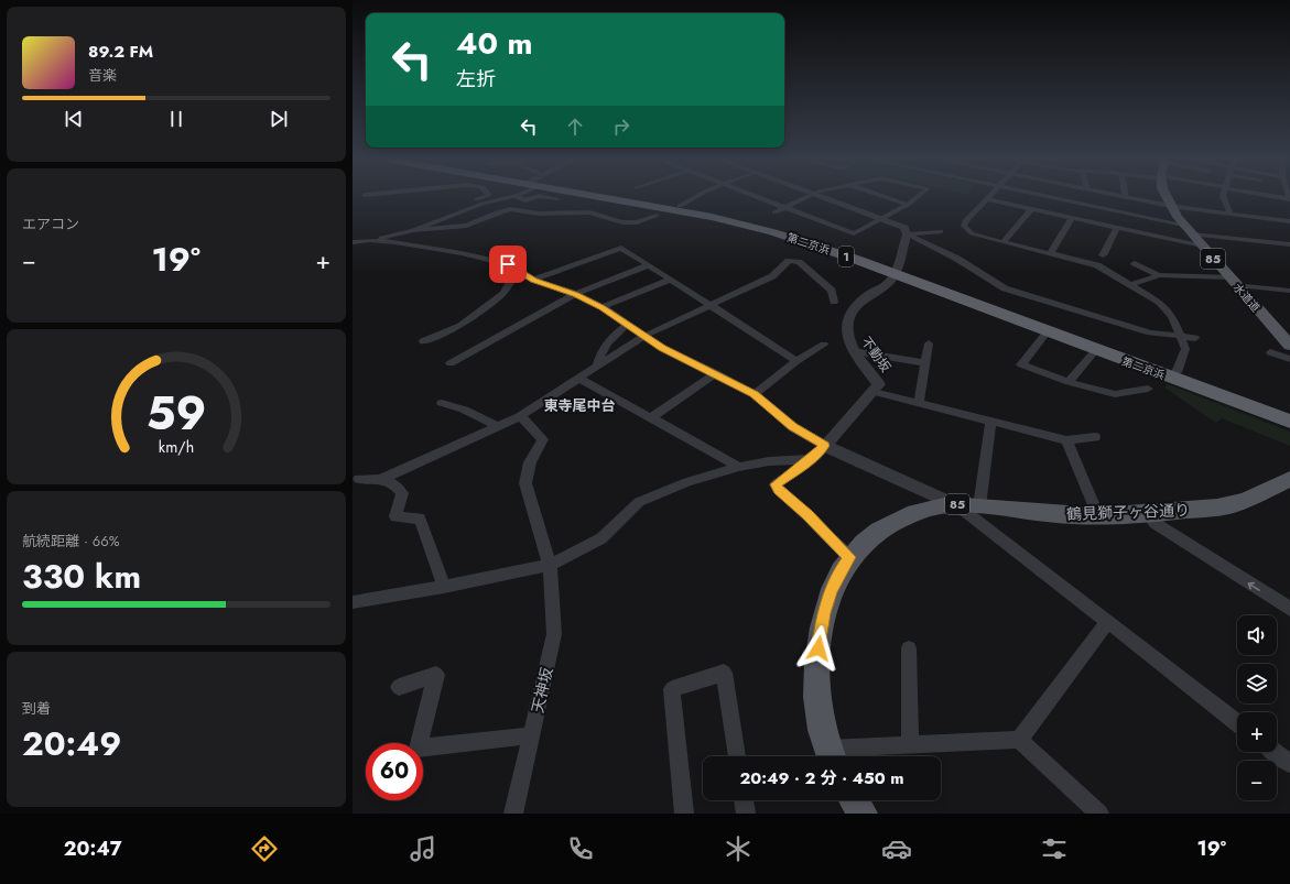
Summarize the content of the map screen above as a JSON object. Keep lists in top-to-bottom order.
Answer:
{
  "streets": {
    "highway": ["第二京浜", "1"],
    "main road": ["85", "水道道", "鶴見獅子ヶ谷通り"],
    "street": ["不動坂", "天神坂"]
  },
  "crossings": [
    ["第二京浜", "不動坂"]
  ],
  "districts": ["東寺尾中台"],
  "page": {
    "turn": ["40 m", "左折"],
    "song": ["89.2 FM", "音楽"],
    "tile": [
      "エアコン",
      ["航続距離 · 66%", "330 km"],
      ["到着", "20:49"]
    ],
    "heat": ["−", "19°", "+"],
    "map_buttons": ["+", "−"],
    "limit": "60",
    "trip": "20:49 · 2 分 · 450 m",
    "tabs": ["20:47", "19°"],
    "gauge": ["59", "km/h"]
  }
}
